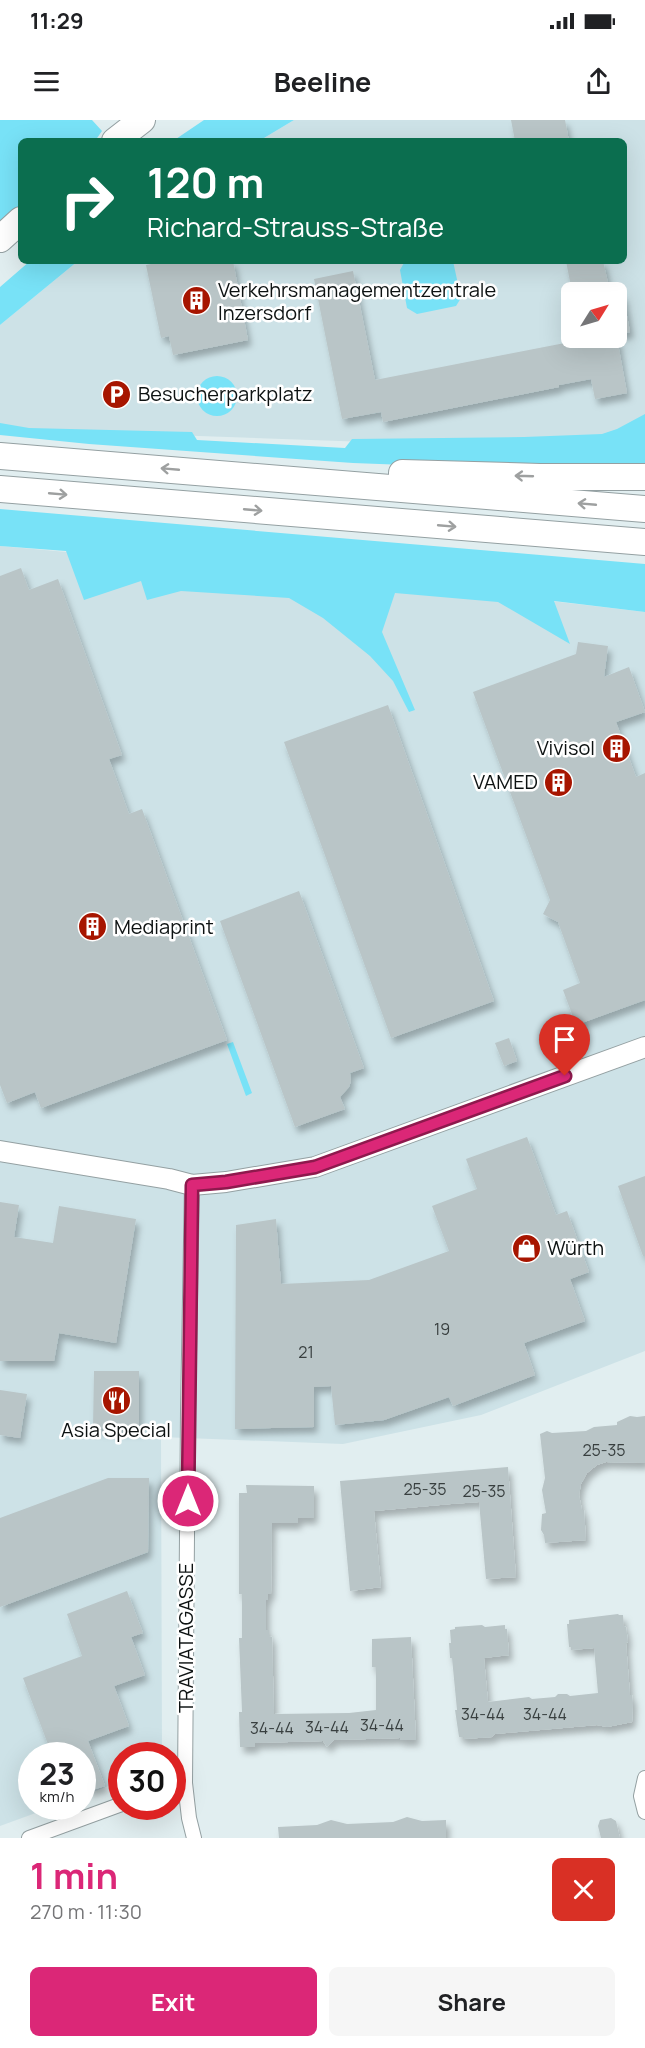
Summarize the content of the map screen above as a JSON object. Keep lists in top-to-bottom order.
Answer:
{
  "streets": {
    "street": ["TRAVIATAGASSE"]
  },
  "places": {
    "building": [
      "Verkehrsmanagementzentrale Inzersdorf",
      "Vivisol",
      "VAMED",
      "Mediaprint"
    ],
    "parking": ["Besucherparkplatz"],
    "shop": ["Würth"],
    "restaurant": ["Asia Special"]
  },
  "house_numbers": [
    "19",
    "21",
    "25-35",
    "25-35",
    "25-35",
    "34-44",
    "34-44",
    "34-44",
    "34-44",
    "34-44"
  ],
  "north": "top right",
  "page": {
    "status": "11:29",
    "header": "Beeline",
    "turn": ["120 m", "Richard-Strauss-Straße"],
    "speed": "23 km/h",
    "limit": "30",
    "heading": ["1 min", "270 m · 11:30"],
    "buttons": ["Exit", "Share"]
  }
}
